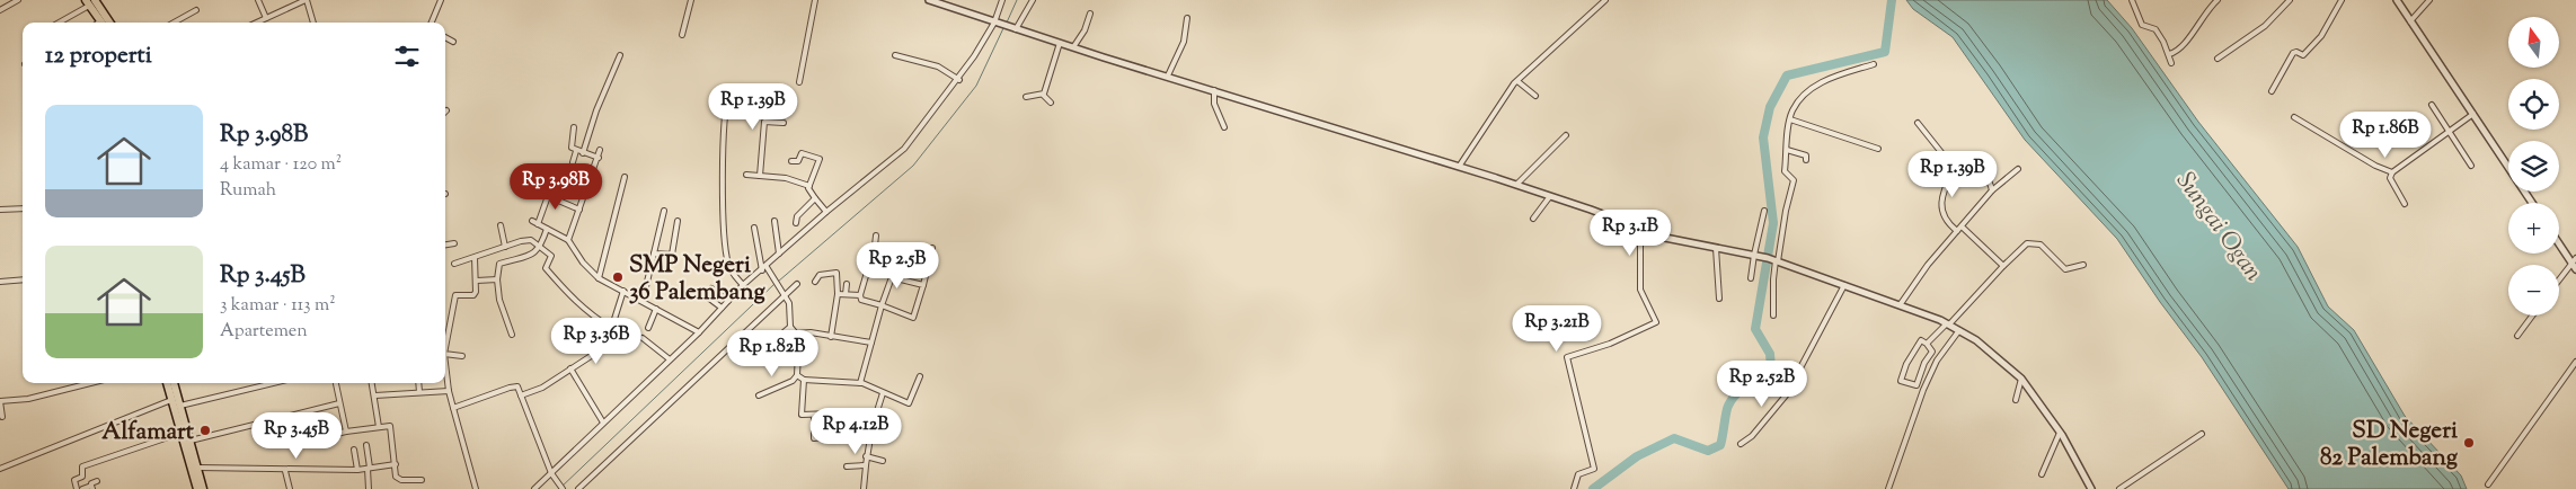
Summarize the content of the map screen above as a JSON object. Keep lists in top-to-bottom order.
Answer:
{
  "water": ["Sungai Ogan"],
  "places": ["SMP Negeri 36 Palembang", "Alfamart", "SD Negeri 82 Palembang"],
  "north": "top",
  "page": {
    "map_buttons": ["+", "−"],
    "heading": "12 properti",
    "price": [
      "Rp 1.39B",
      "Rp 1.86B",
      "Rp 1.39B",
      "Rp 3.98B",
      "Rp 3.1B",
      "Rp 2.5B",
      "Rp 3.21B",
      "Rp 3.36B",
      "Rp 1.82B",
      "Rp 2.52B",
      "Rp 4.12B",
      "Rp 3.45B"
    ],
    "list": [
      {
        "name": "Rp 3.98B",
        "note": "4 kamar · 120 m² · Rumah"
      },
      {
        "name": "Rp 3.45B",
        "note": "3 kamar · 113 m² · Apartemen"
      }
    ]
  }
}
